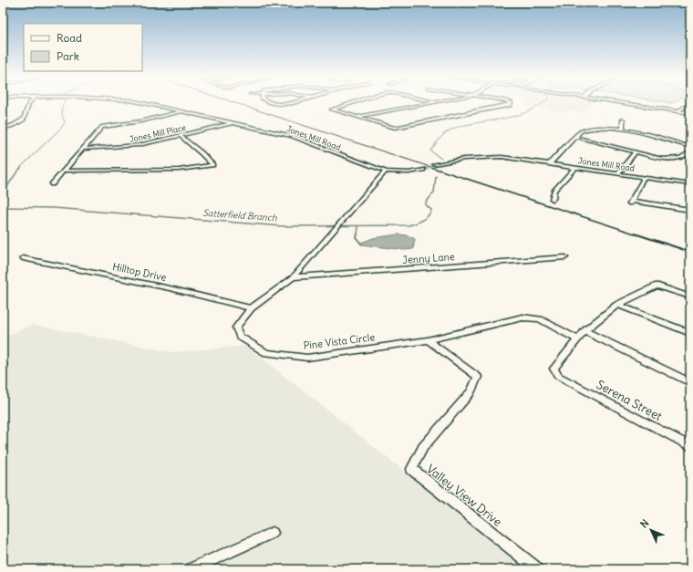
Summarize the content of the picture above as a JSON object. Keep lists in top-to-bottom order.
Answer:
{
  "streets": {
    "street": [
      "Jones Mill Place",
      "Jones Mill Road",
      "Jenny Lane",
      "Hilltop Drive",
      "Pine Vista Circle",
      "Serena Street",
      "Valley View Drive"
    ]
  },
  "crossings": [
    ["Jones Mill Place", "Jones Mill Road"],
    ["Jones Mill Road", "Pine Vista Circle"],
    ["Jenny Lane", "Pine Vista Circle"],
    ["Hilltop Drive", "Pine Vista Circle"],
    ["Pine Vista Circle", "Serena Street"],
    ["Pine Vista Circle", "Valley View Drive"]
  ],
  "water": ["Satterfield Branch"],
  "legend": ["Road", "Park"],
  "north": "top left"
}
